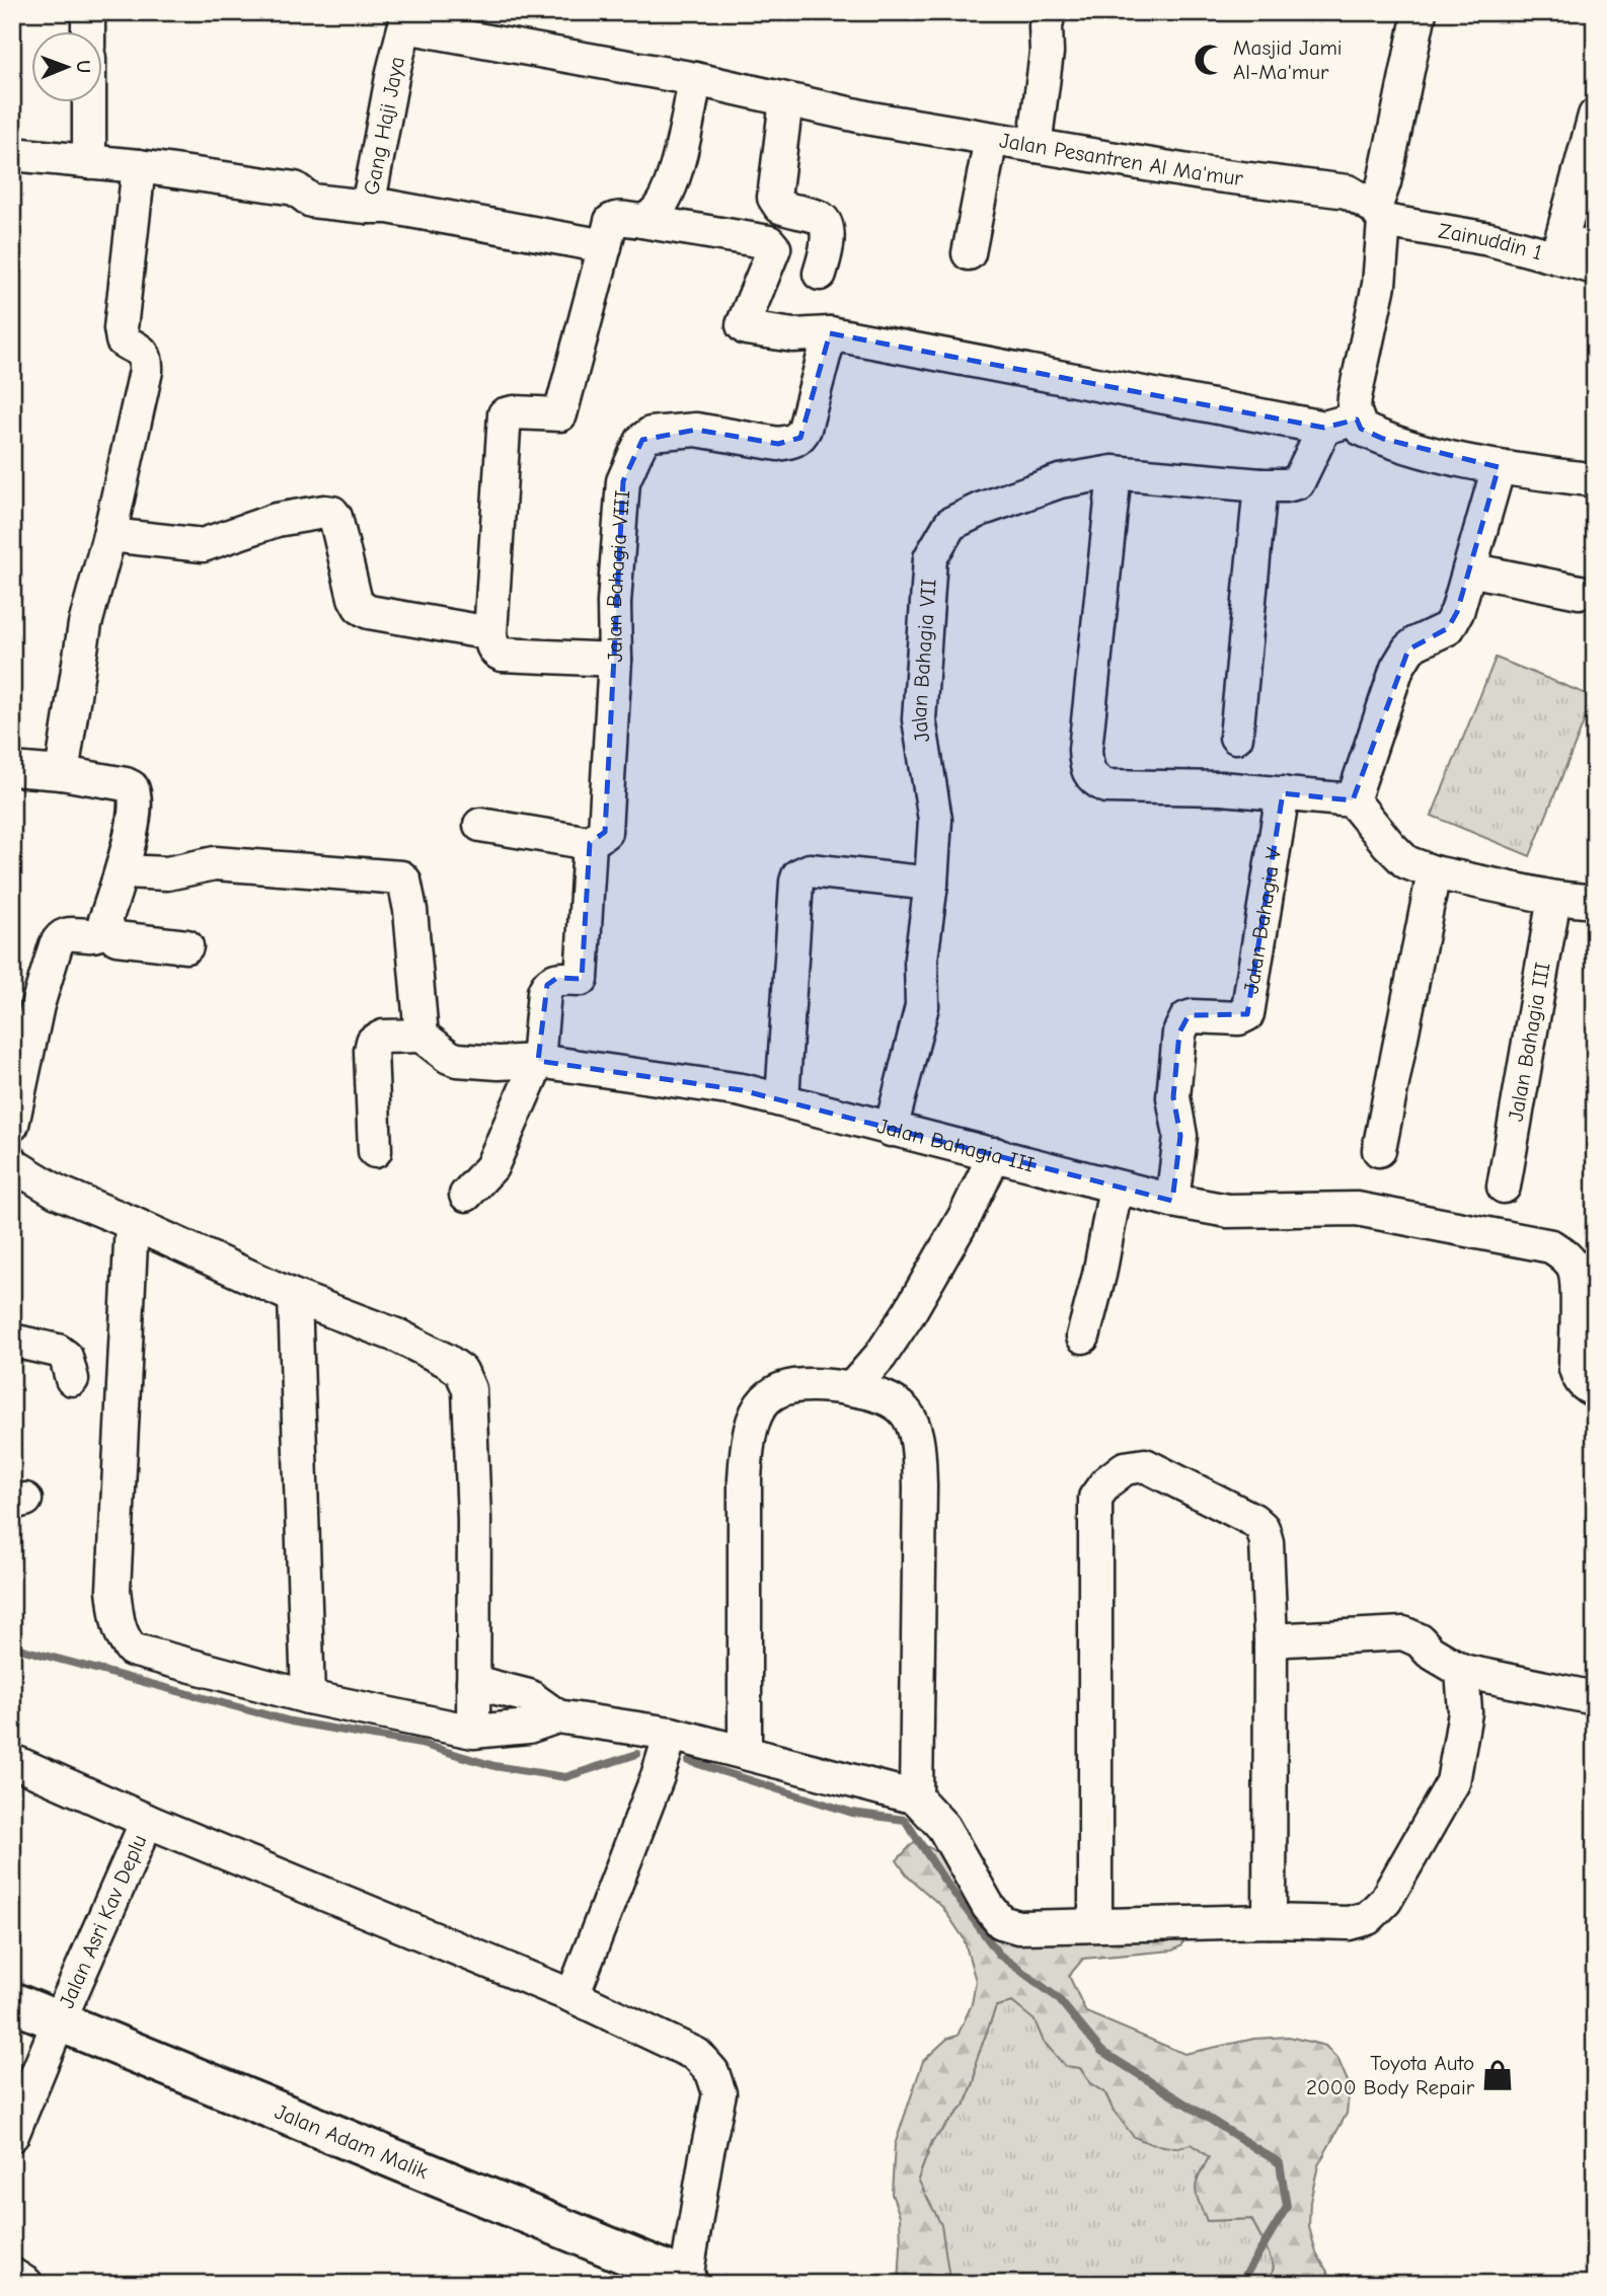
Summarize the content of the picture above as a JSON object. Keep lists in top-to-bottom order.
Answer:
{
  "streets": {
    "street": [
      "Gang Haji Jaya",
      "Jalan Pesantren Al Ma'mur",
      "Zainuddin 1",
      "Jalan Bahagia VIII",
      "Jalan Bahagia VII",
      "Jalan Bahagia V",
      "Jalan Bahagia III",
      "Jalan Asri Kav Deplu",
      "Jalan Adam Malik"
    ]
  },
  "crossings": [
    ["Gang Haji Jaya", "Jalan Pesantren Al Ma'mur"],
    ["Jalan Pesantren Al Ma'mur", "Zainuddin 1"],
    ["Jalan Bahagia VIII", "Jalan Bahagia III"],
    ["Jalan Bahagia VII", "Jalan Bahagia III"],
    ["Jalan Bahagia V", "Jalan Bahagia III"],
    ["Jalan Asri Kav Deplu", "Jalan Adam Malik"]
  ],
  "places": {
    "mosque": ["Masjid Jami Al-Ma'mur"],
    "shop": ["Toyota Auto 2000 Body Repair"]
  },
  "north": "right"
}
